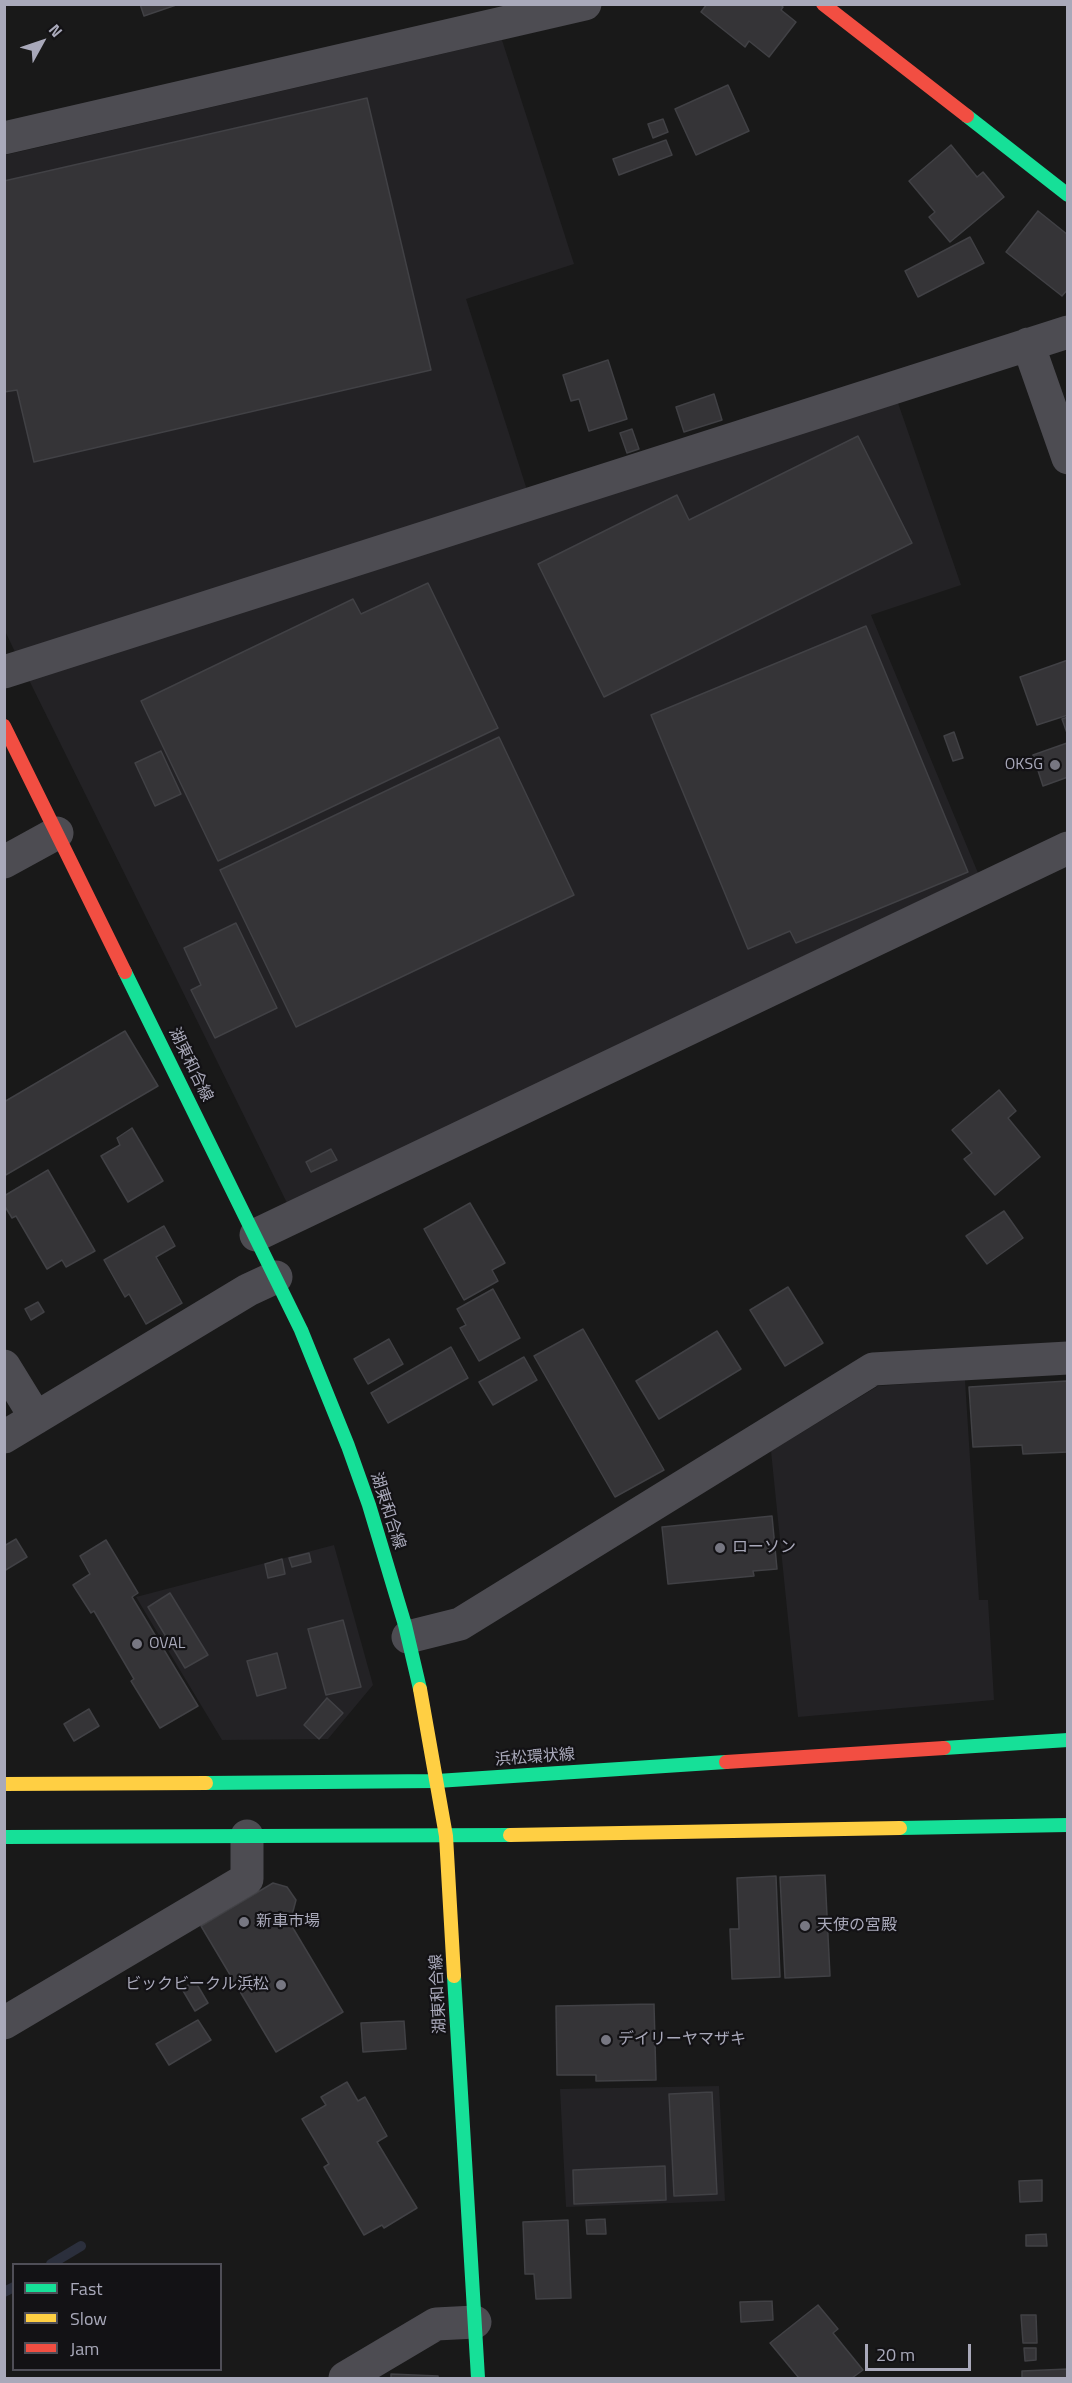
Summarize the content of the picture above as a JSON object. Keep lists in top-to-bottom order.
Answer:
{
  "streets": {
    "main road": ["湖東和合線", "浜松環状線"]
  },
  "crossings": [
    ["湖東和合線", "浜松環状線"]
  ],
  "places": [
    "OKSG",
    "ローソン",
    "OVAL",
    "新車市場",
    "天使の宮殿",
    "ビックビークル浜松",
    "デイリーヤマザキ"
  ],
  "legend": ["Fast", "Slow", "Jam"],
  "scale_bar": "20 m",
  "north": "top right"
}
